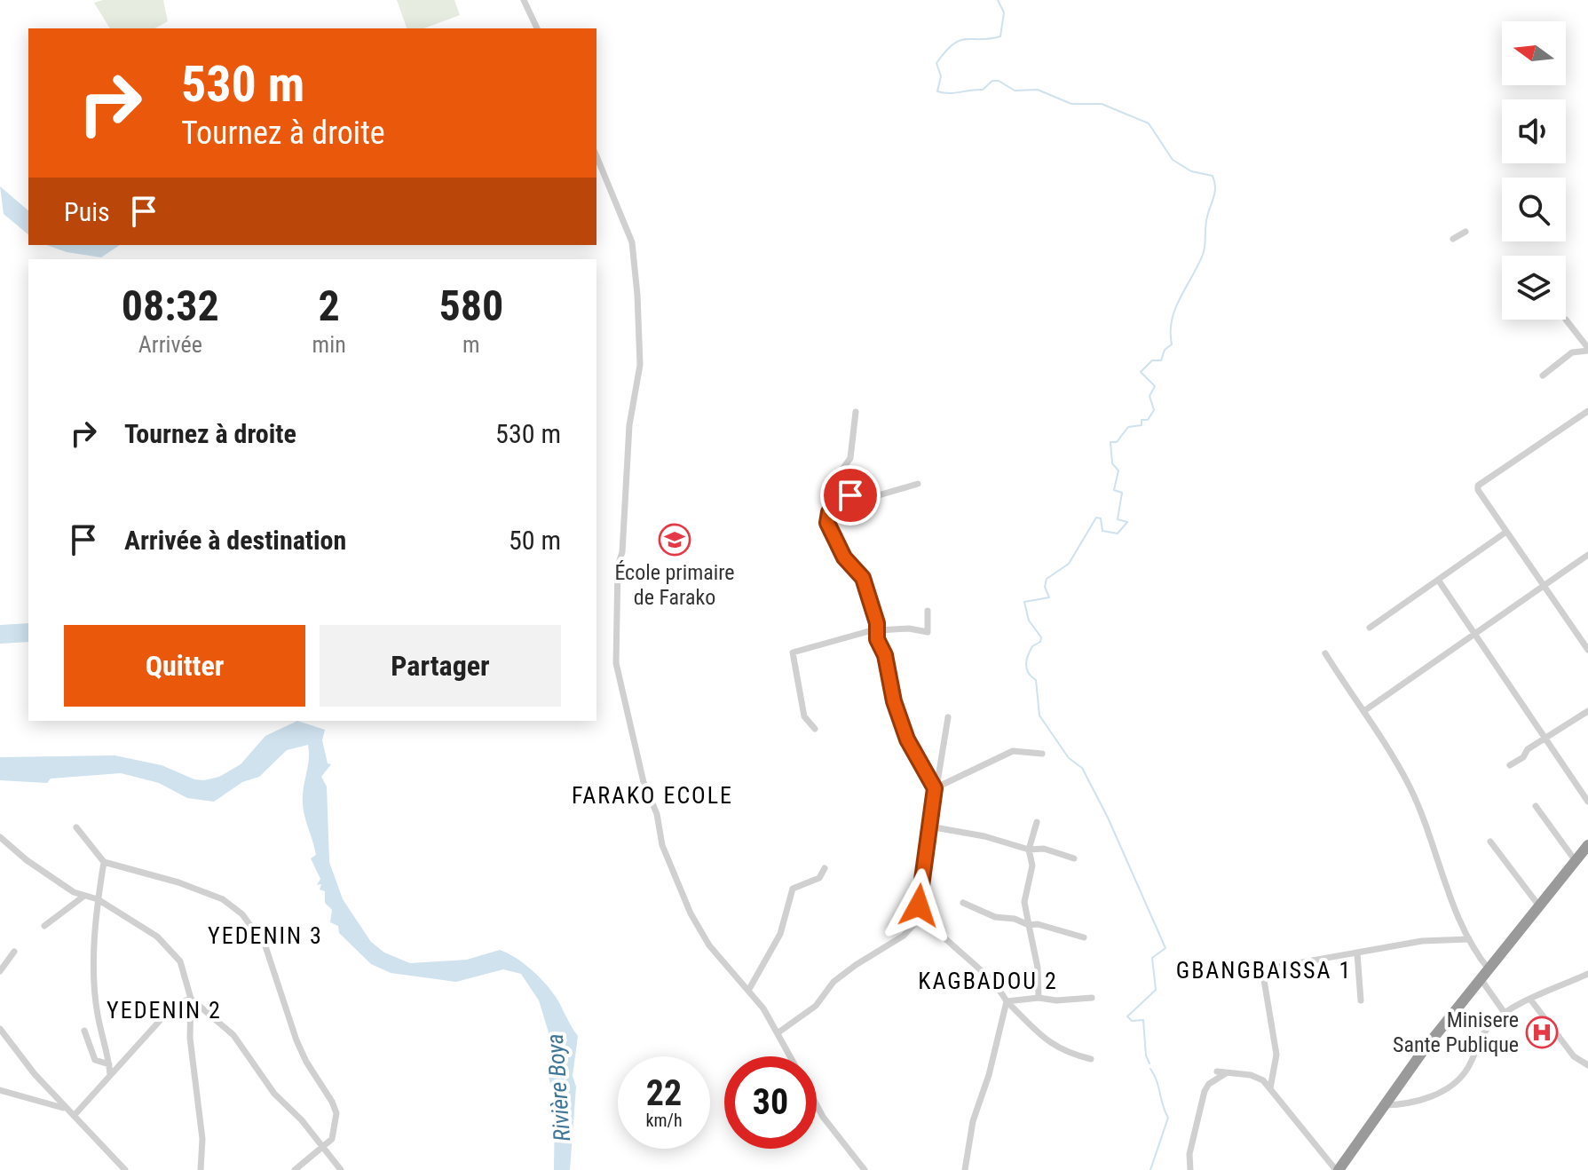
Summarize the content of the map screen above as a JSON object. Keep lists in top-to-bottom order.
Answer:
{
  "districts": [
    "FARAKO ECOLE",
    "YEDENIN 3",
    "GBANGBAISSA 1",
    "KAGBADOU 2",
    "YEDENIN 2"
  ],
  "water": ["Rivière Boya"],
  "places": {
    "school or university": ["École primaire de Farako"],
    "hospital": ["Minisere Sante Publique"]
  },
  "north": "left",
  "page": {
    "turn": ["530 m", "Tournez à droite"],
    "then": "Puis",
    "eta": [
      "08:32",
      "Arrivée",
      "2",
      "min",
      "580",
      "m"
    ],
    "list": [
      {
        "name": "Tournez à droite",
        "value": "530 m"
      },
      {
        "name": "Arrivée à destination",
        "value": "50 m"
      }
    ],
    "buttons": ["Quitter", "Partager"],
    "speed": "22 km/h",
    "limit": "30"
  }
}
